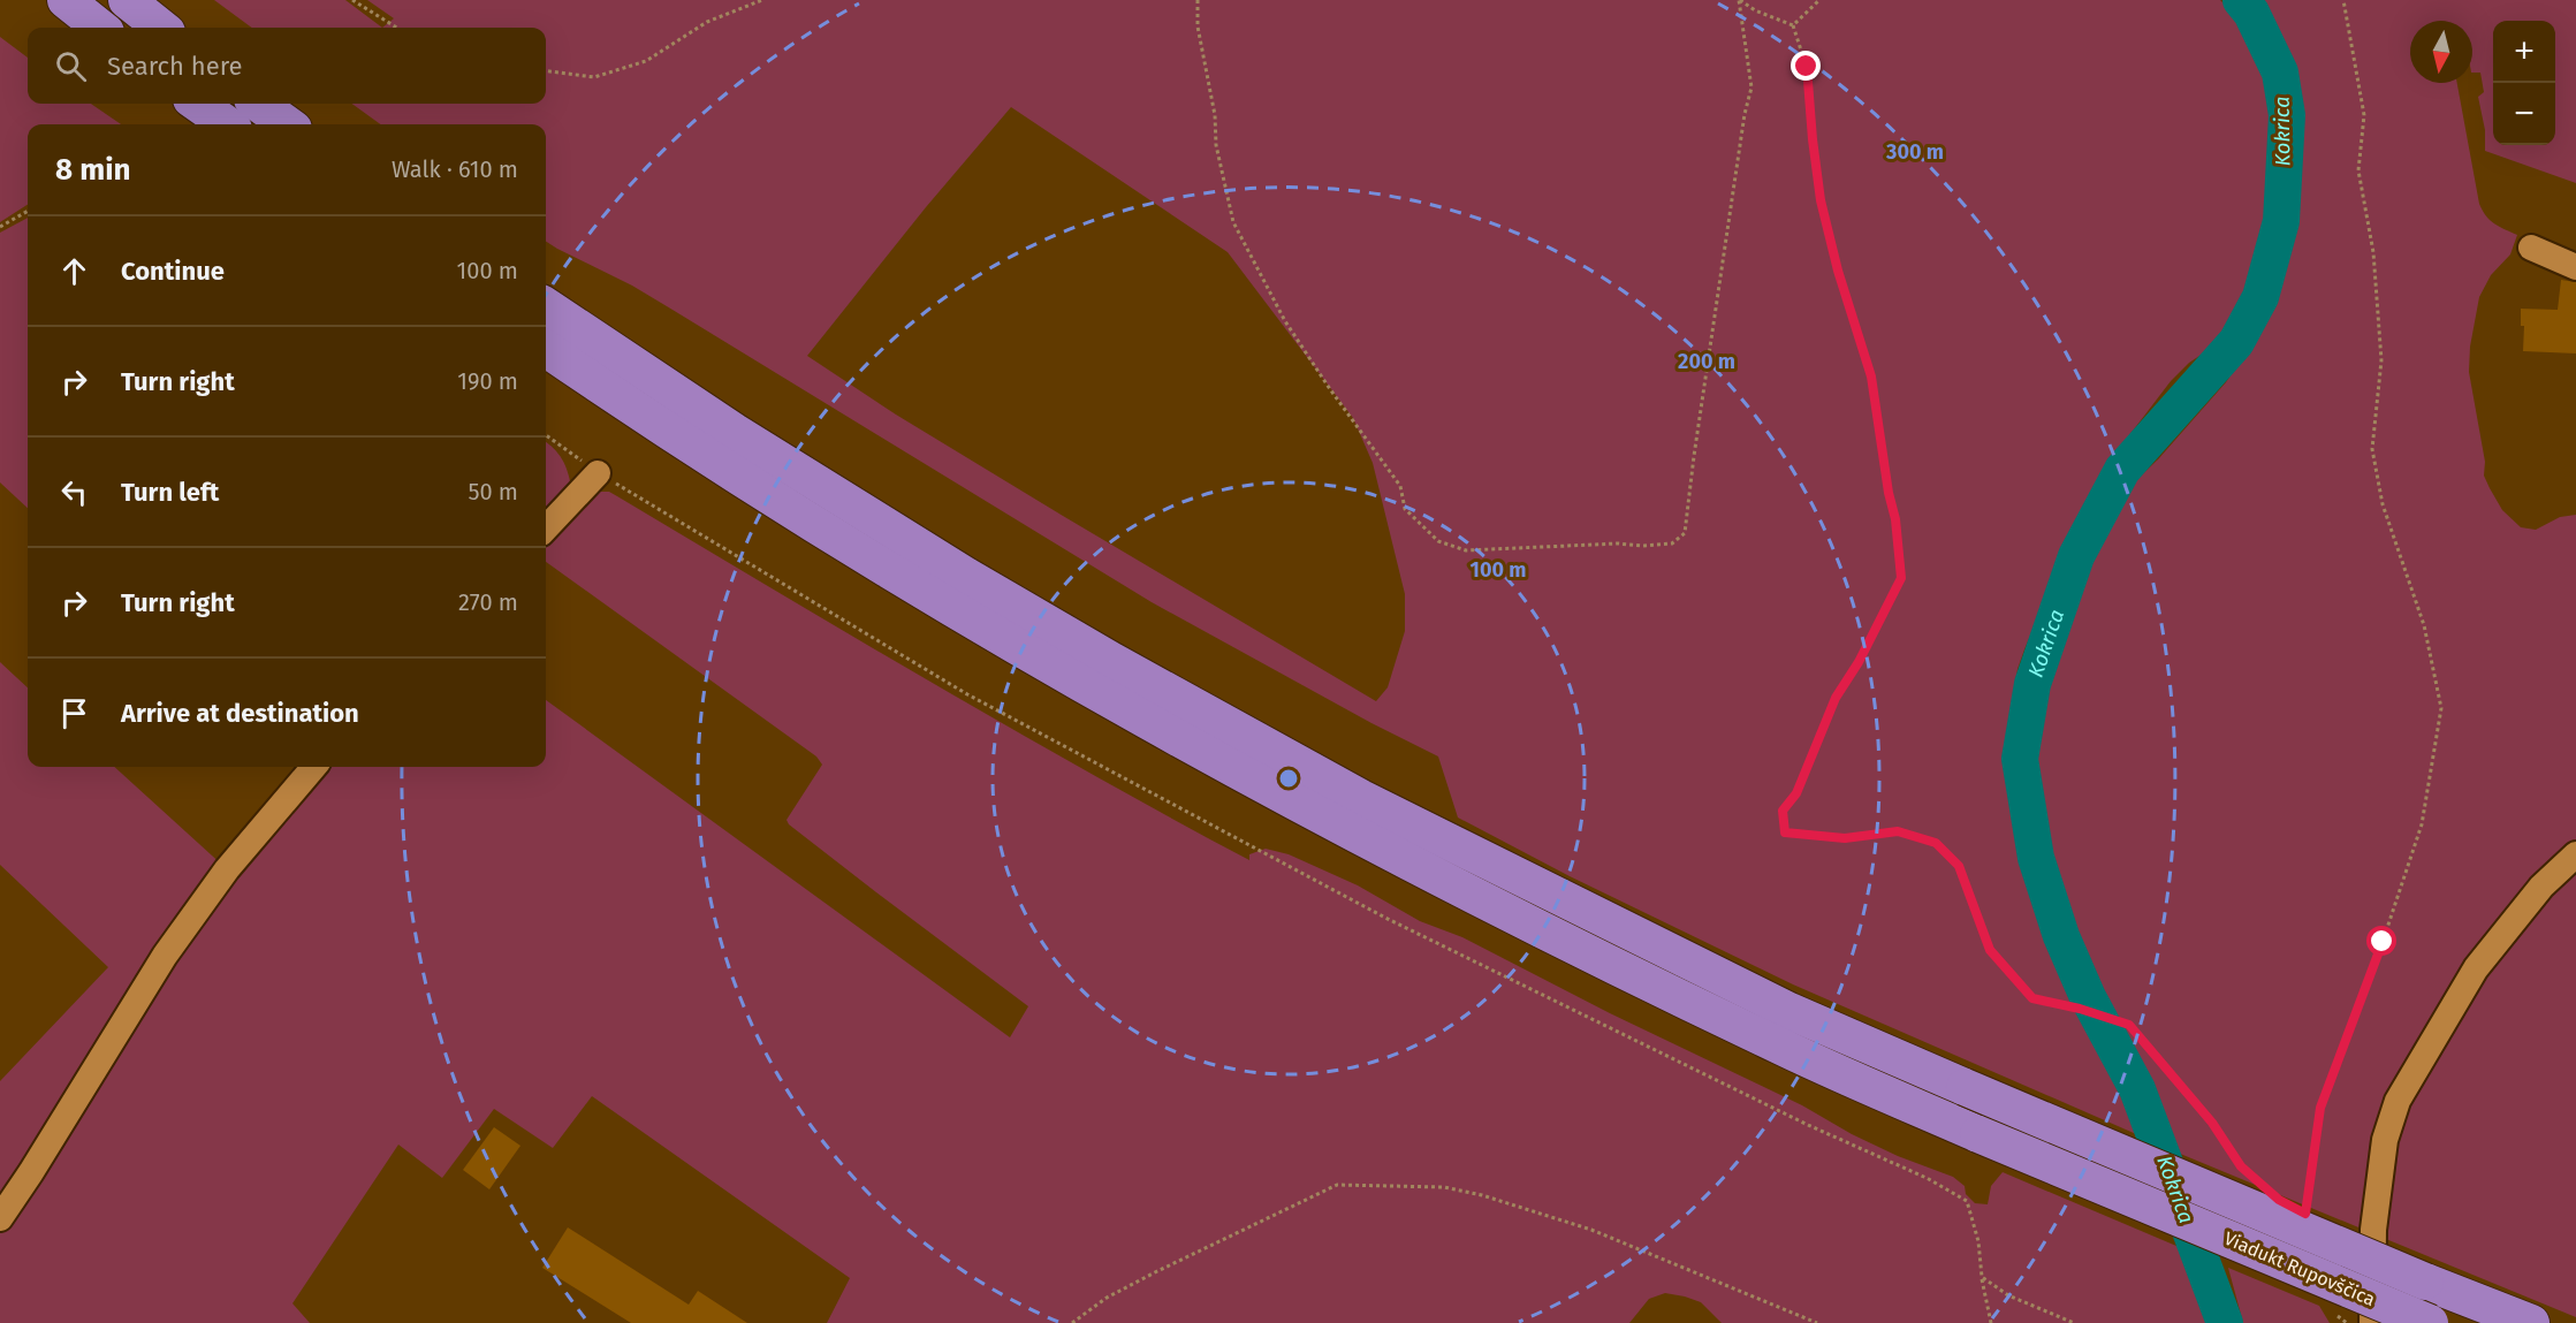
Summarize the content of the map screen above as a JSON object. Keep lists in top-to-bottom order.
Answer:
{
  "streets": {
    "highway": ["Viadukt Rupovščica"]
  },
  "water": ["Kokrica"],
  "north": "bottom",
  "page": {
    "map_buttons": ["+", "−"],
    "search": "Search here",
    "heading": ["8 min", "Walk · 610 m"],
    "list": [
      ["Continue", "100 m"],
      ["Turn right", "190 m"],
      ["Turn left", "50 m"],
      ["Turn right", "270 m"],
      "Arrive at destination"
    ]
  },
  "rings": ["300 m", "200 m", "100 m"]
}
